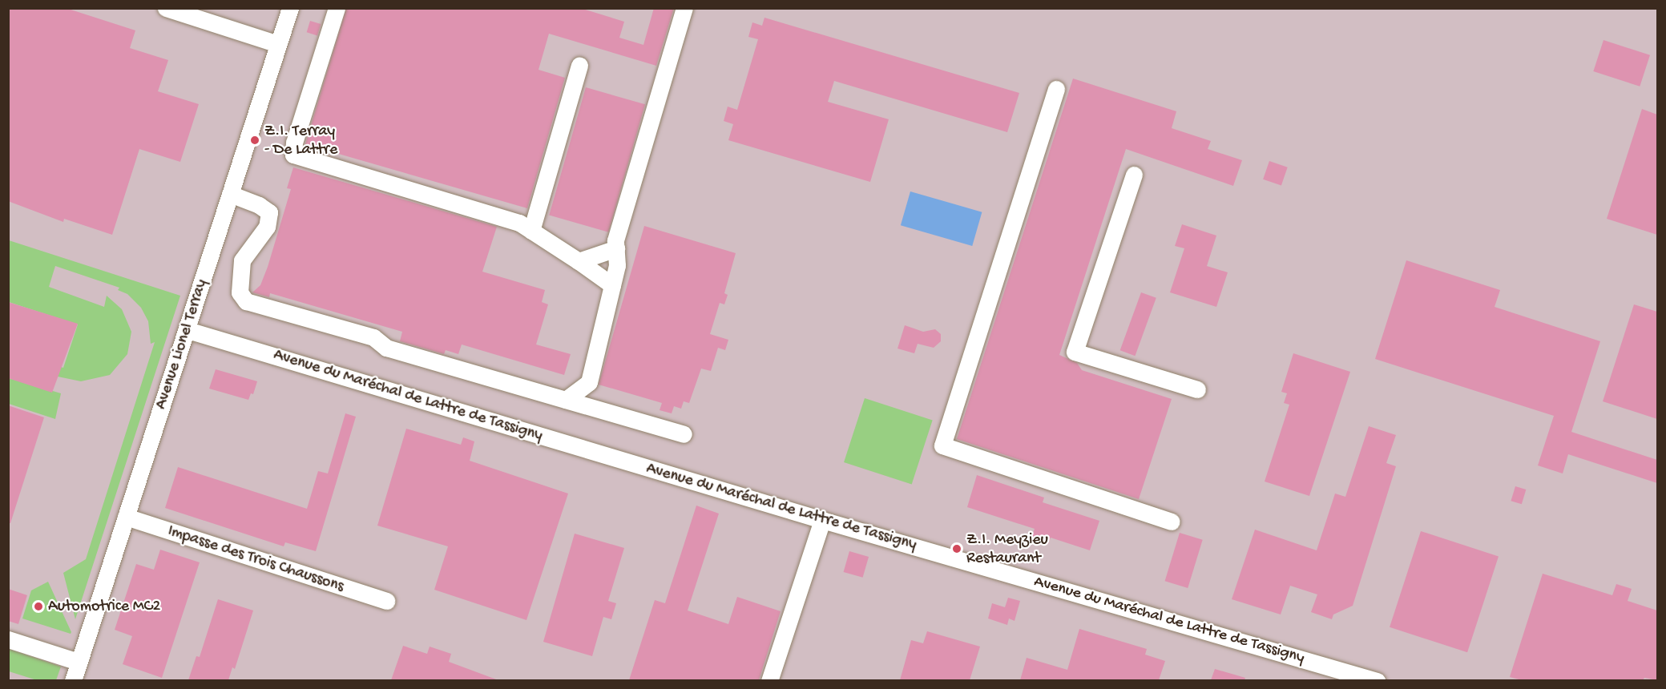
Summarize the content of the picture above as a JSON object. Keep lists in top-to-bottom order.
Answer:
{
  "streets": {
    "street": ["Avenue Lionel Terray", "Avenue du Maréchal de Lattre de Tassigny", "Impasse des Trois Chaussons"]
  },
  "crossings": [
    ["Avenue Lionel Terray", "Avenue du Maréchal de Lattre de Tassigny"],
    ["Avenue Lionel Terray", "Impasse des Trois Chaussons"]
  ],
  "places": ["Z.I. Terray - De Lattre", "Z.I. Meyzieu Restaurant", "Automotrice MC2"]
}
